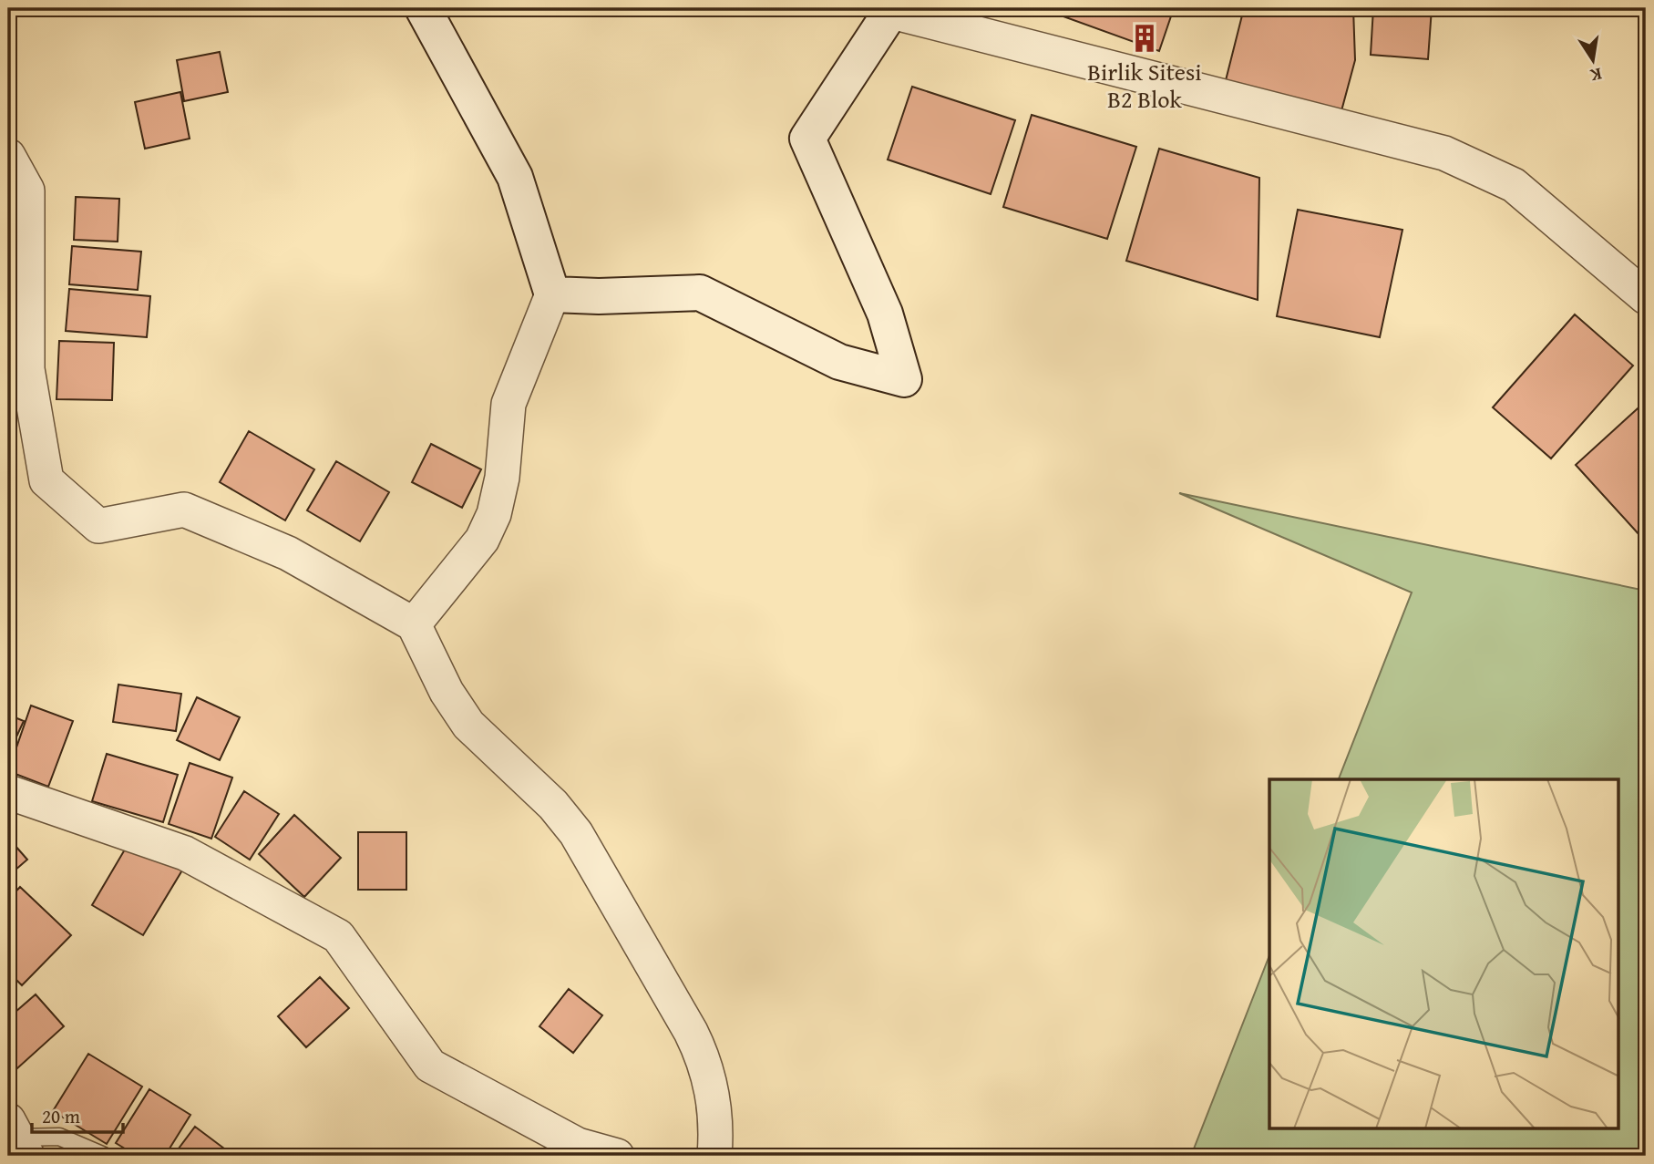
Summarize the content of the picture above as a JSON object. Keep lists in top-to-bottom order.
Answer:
{
  "places": {
    "building": ["Birlik Sitesi B2 Blok"]
  },
  "scale_bar": "20 m",
  "north": "bottom"
}
